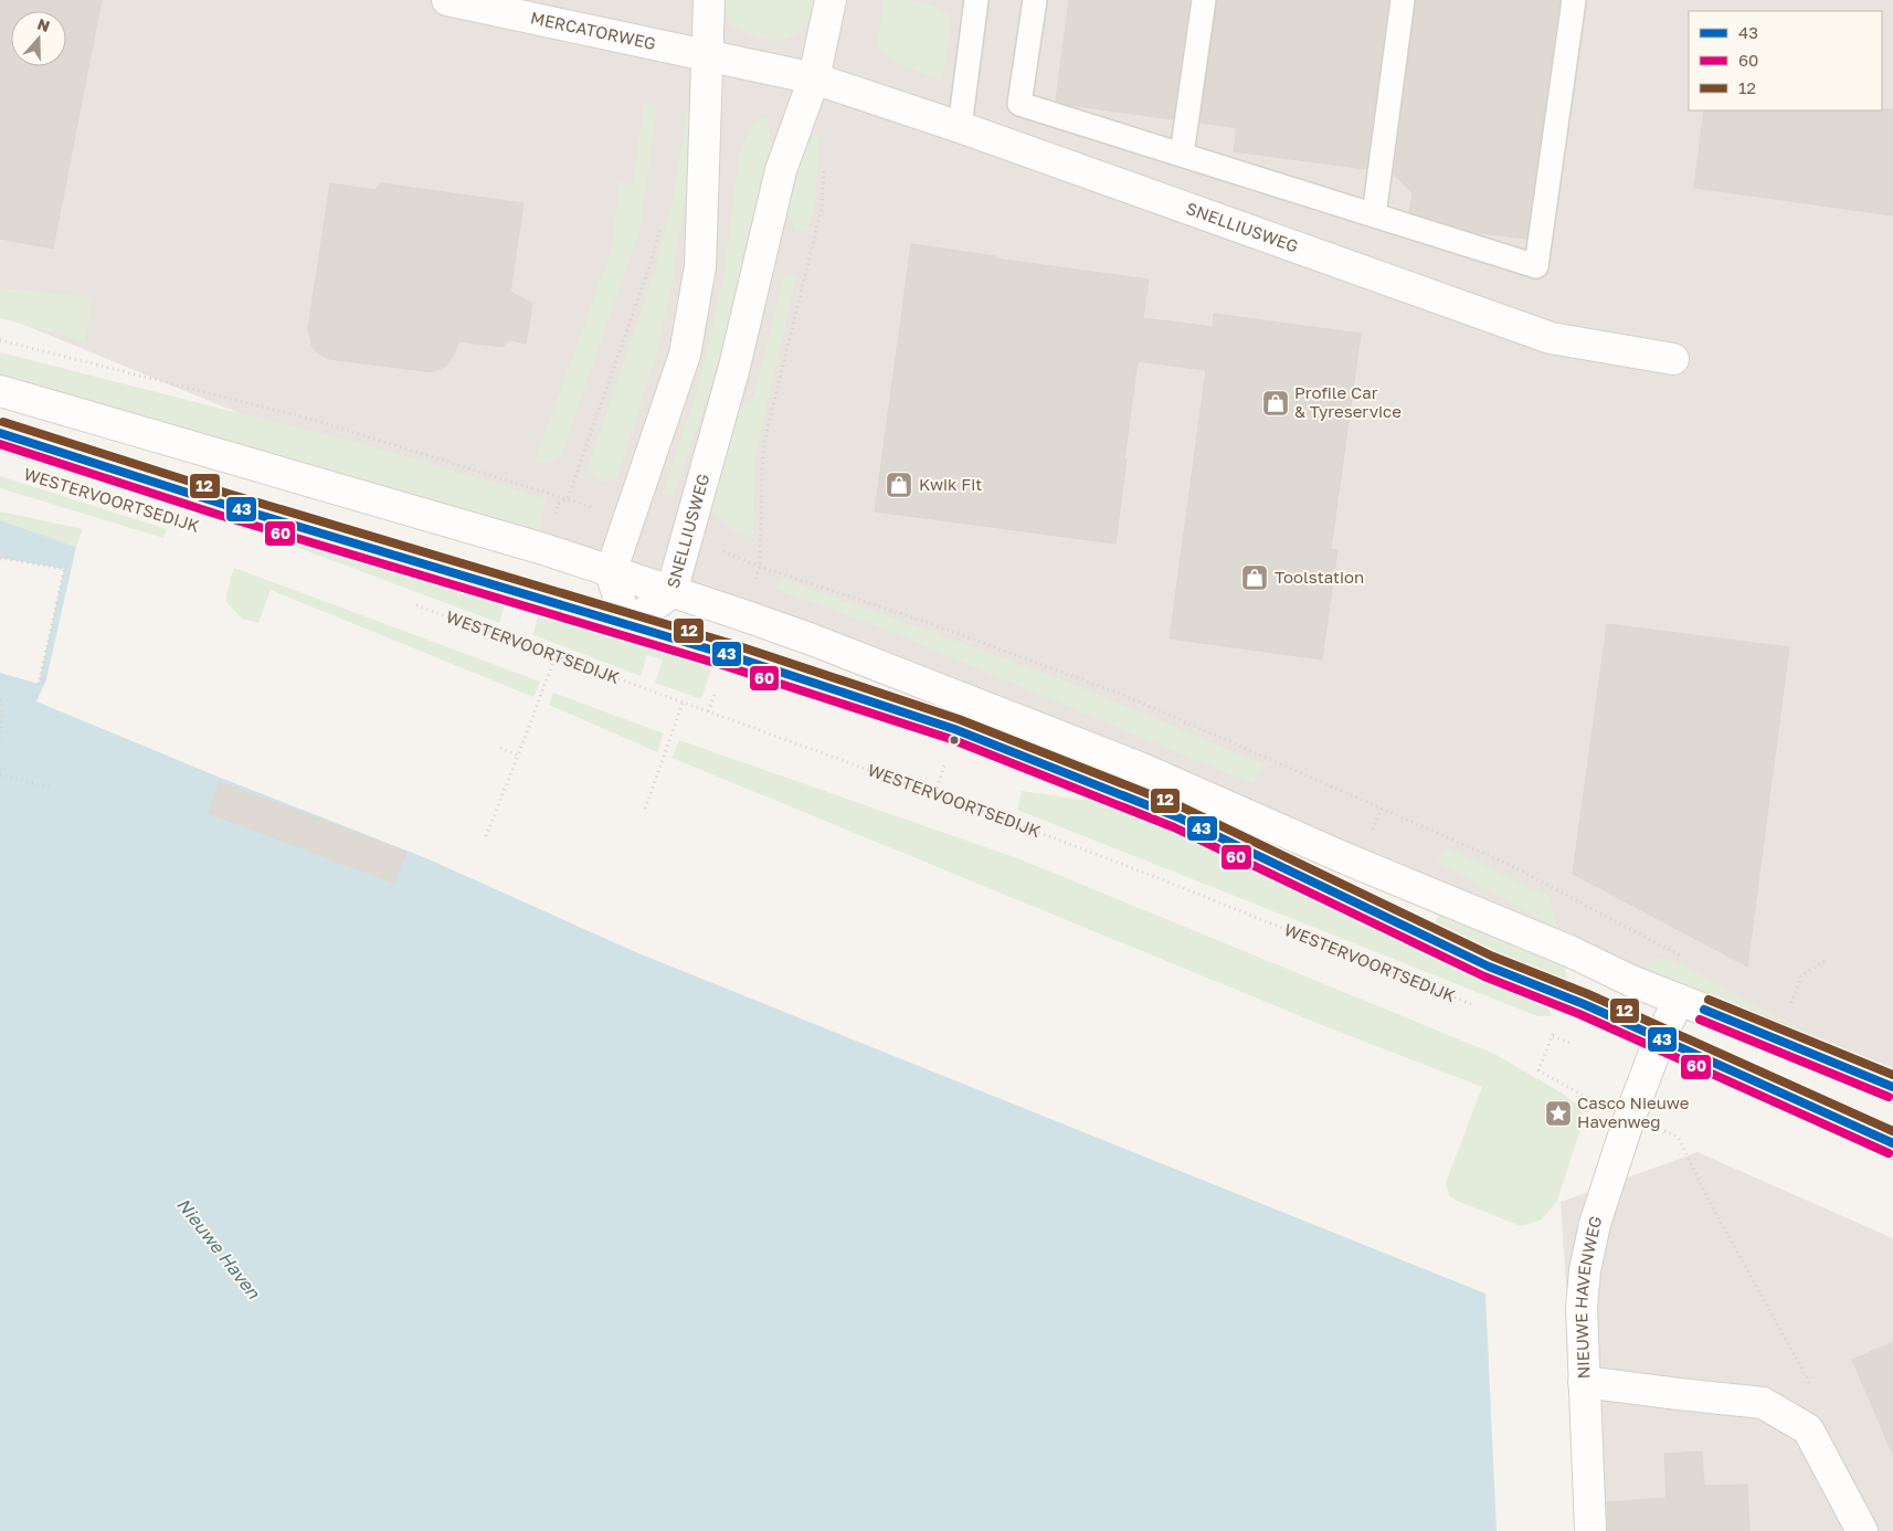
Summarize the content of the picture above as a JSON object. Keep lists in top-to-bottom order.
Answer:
{
  "streets": {
    "main road": [
      "MERCATORWEG",
      "SNELLIUSWEG",
      "WESTERVOORTSEDIJK",
      "NIEUWE HAVENWEG"
    ]
  },
  "crossings": [
    ["MERCATORWEG", "SNELLIUSWEG"],
    ["SNELLIUSWEG", "WESTERVOORTSEDIJK"],
    ["WESTERVOORTSEDIJK", "NIEUWE HAVENWEG"]
  ],
  "water": ["Nieuwe Haven"],
  "places": {
    "shop": ["Profile Car & Tyreservice", "Kwik Fit", "Toolstation"],
    "place": ["Casco Nieuwe Havenweg"]
  },
  "lines": ["transit line 12", "transit line 43", "transit line 60"],
  "legend": ["43", "60", "12"],
  "north": "top"
}
